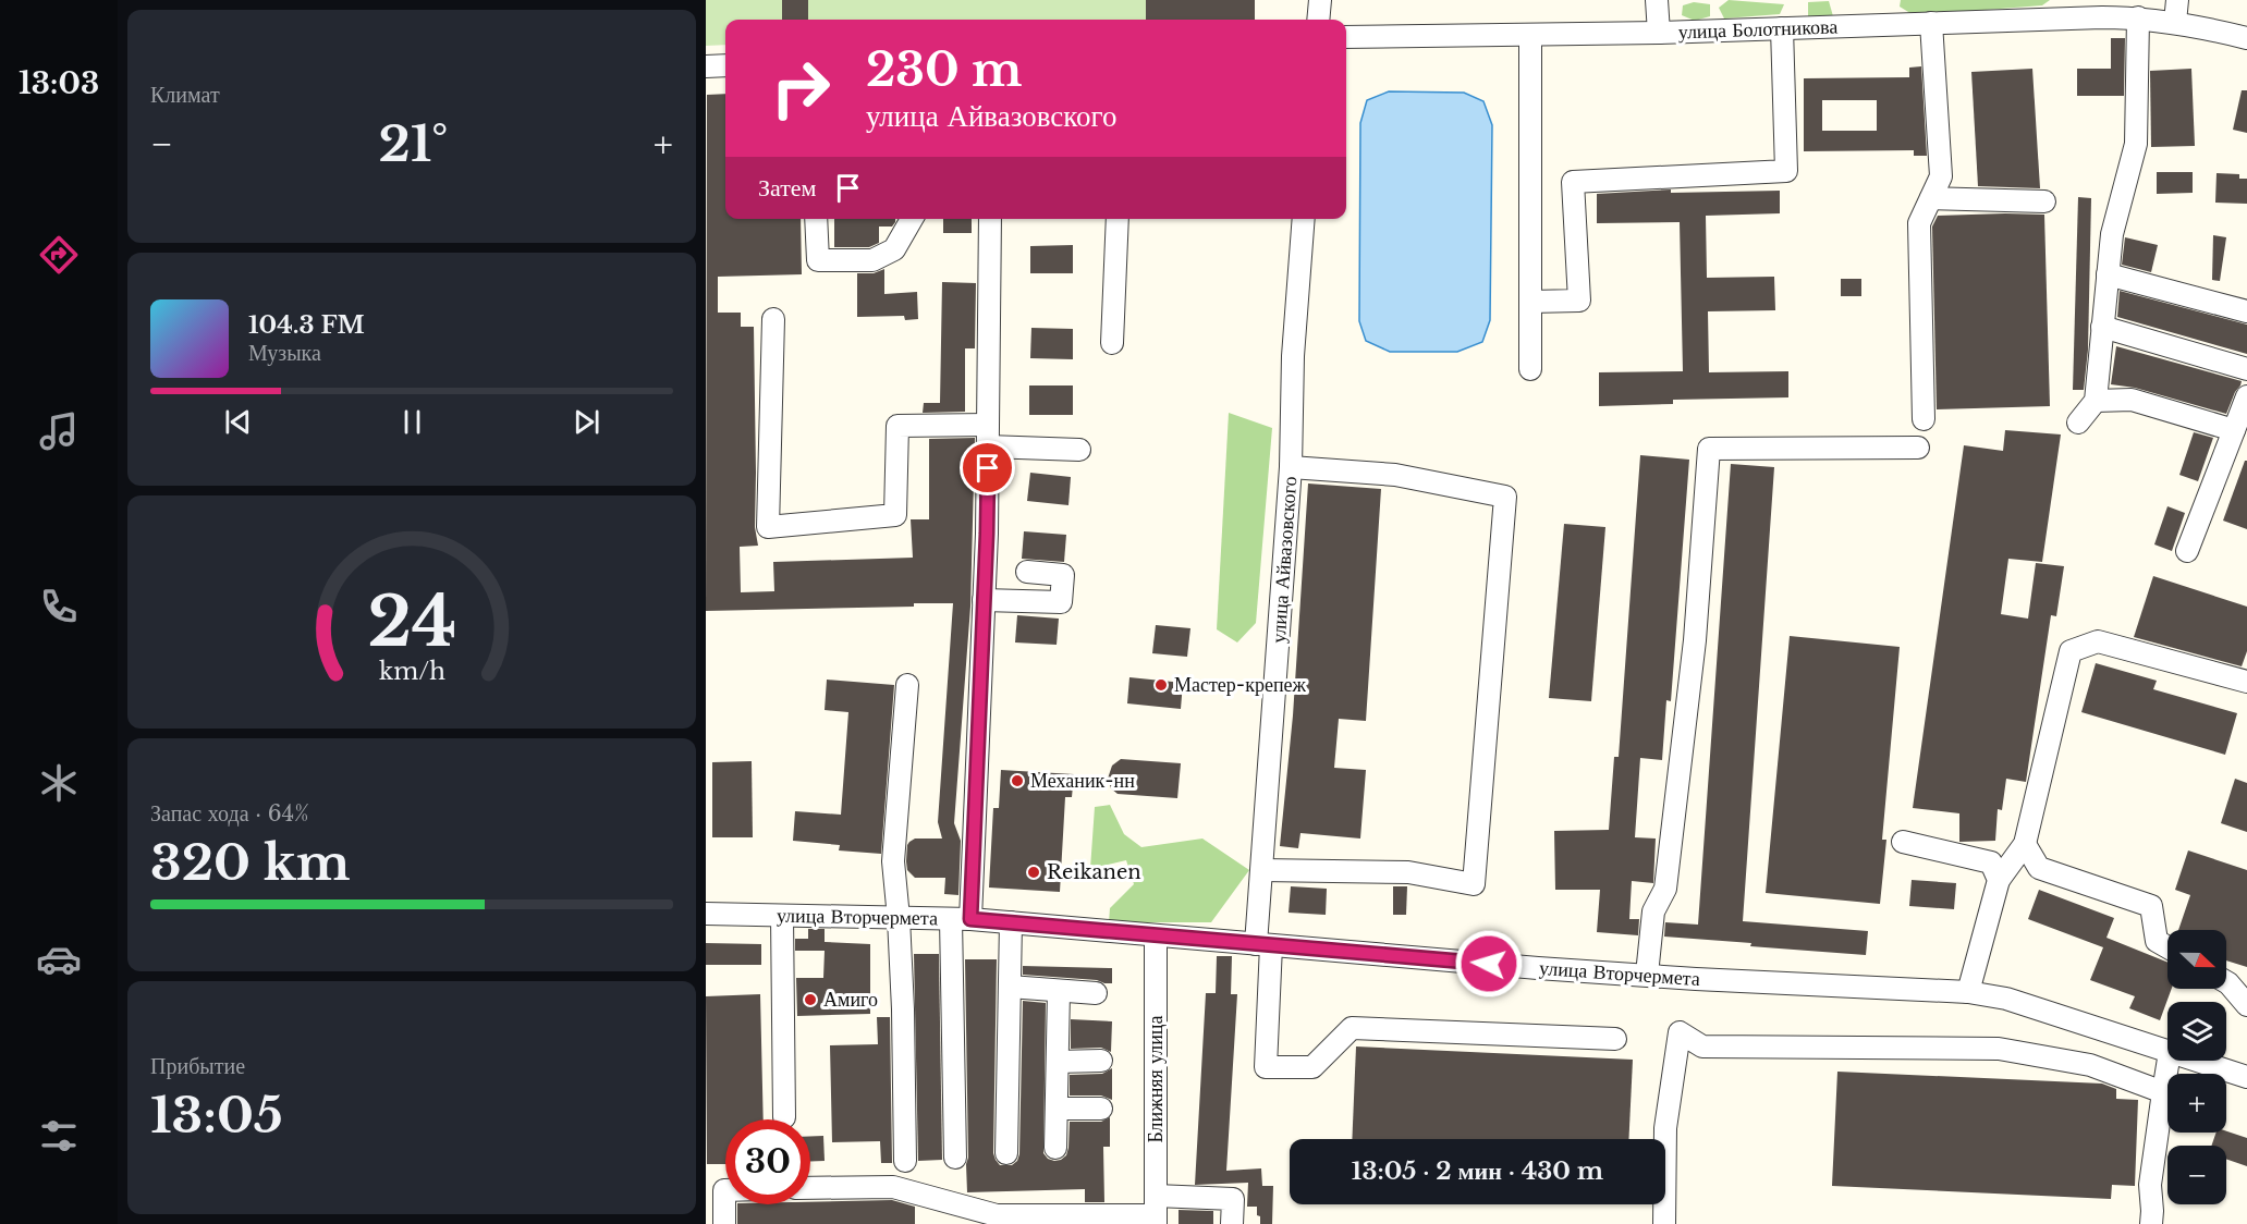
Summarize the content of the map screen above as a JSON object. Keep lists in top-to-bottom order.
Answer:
{
  "streets": {
    "street": [
      "улица Болотникова",
      "улица Айвазовского",
      "улица Вторчермета",
      "Ближняя улица"
    ]
  },
  "crossings": [
    ["улица Айвазовского", "улица Вторчермета"],
    ["улица Вторчермета", "Ближняя улица"]
  ],
  "places": [
    "Мастер-крепеж",
    "Механик-нн",
    "Reikanen",
    "Амиго"
  ],
  "north": "right",
  "page": {
    "tabs": "13:03",
    "tile": [
      "Климат",
      ["Запас хода · 64%", "320 km"],
      ["Прибытие", "13:05"]
    ],
    "turn": ["230 m", "улица Айвазовского"],
    "heat": ["−", "21°", "+"],
    "then": "Затем",
    "song": ["104.3 FM", "Музыка"],
    "map_buttons": ["+", "−"],
    "limit": "30",
    "trip": "13:05 · 2 мин · 430 m",
    "gauge": ["24", "km/h"]
  }
}
